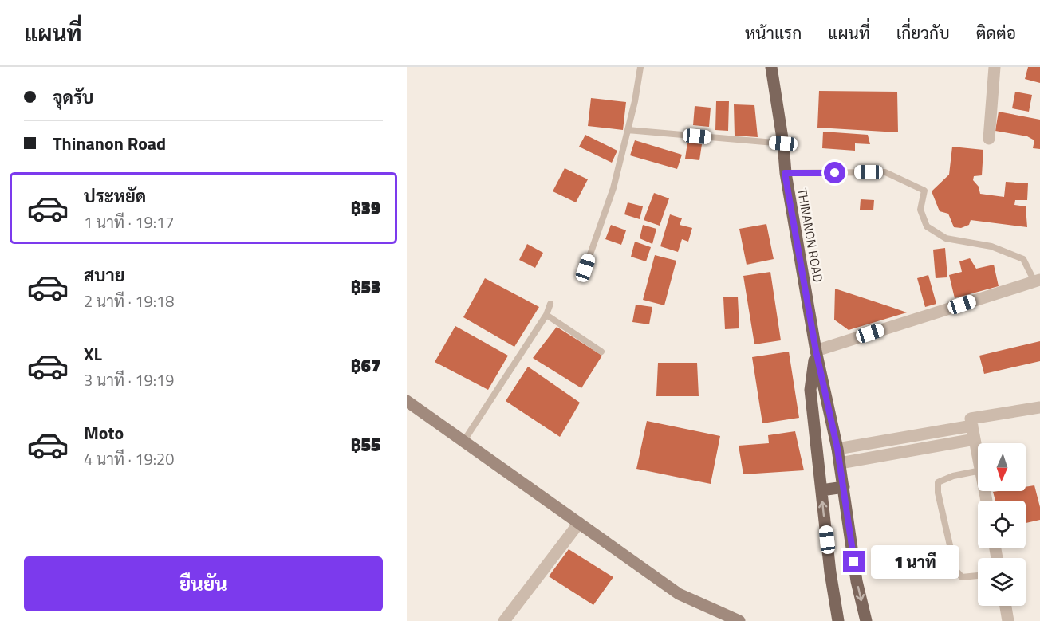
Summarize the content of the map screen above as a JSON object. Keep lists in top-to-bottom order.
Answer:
{
  "streets": {
    "main road": ["THINANON ROAD"]
  },
  "north": "bottom",
  "page": {
    "header": "แผนที่",
    "nav": [
      "หน้าแรก",
      "แผนที่",
      "เกี่ยวกับ",
      "ติดต่อ"
    ],
    "banner": ["จุดรับ", "Thinanon Road"],
    "list": [
      {
        "name": "ประหยัด",
        "note": "1 นาที · 19:17",
        "value": "฿39"
      },
      {
        "name": "สบาย",
        "note": "2 นาที · 19:18",
        "value": "฿53"
      },
      {
        "name": "XL",
        "note": "3 นาที · 19:19",
        "value": "฿67"
      },
      {
        "name": "Moto",
        "note": "4 นาที · 19:20",
        "value": "฿55"
      }
    ],
    "bubble": "1 นาที",
    "buttons": "ยืนยัน"
  }
}
